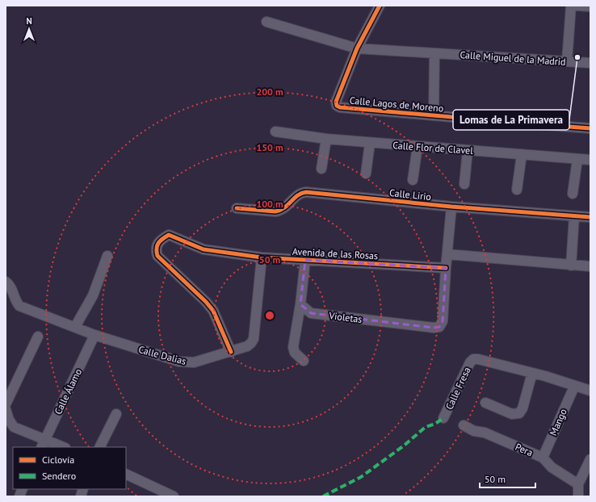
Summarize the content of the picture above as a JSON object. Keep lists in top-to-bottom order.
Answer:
{
  "streets": {
    "street": [
      "Calle Miguel de la Madrid",
      "Calle Lagos de Moreno",
      "Calle Flor de Clavel",
      "Calle Lirio",
      "Avenida de las Rosas",
      "Violetas",
      "Calle Dalias",
      "Calle Fresa",
      "Calle Álamo",
      "Mango",
      "Pera"
    ]
  },
  "crossings": [
    ["Calle Miguel de la Madrid", "Calle Lagos de Moreno"],
    ["Avenida de las Rosas", "Violetas"],
    ["Avenida de las Rosas", "Calle Dalias"],
    ["Calle Dalias", "Calle Álamo"],
    ["Mango", "Pera"]
  ],
  "places": ["Lomas de La Primavera"],
  "legend": ["Ciclovía", "Sendero"],
  "scale_bar": "50 m",
  "north": "top",
  "rings": [
    "200 m",
    "150 m",
    "100 m",
    "50 m"
  ]
}
